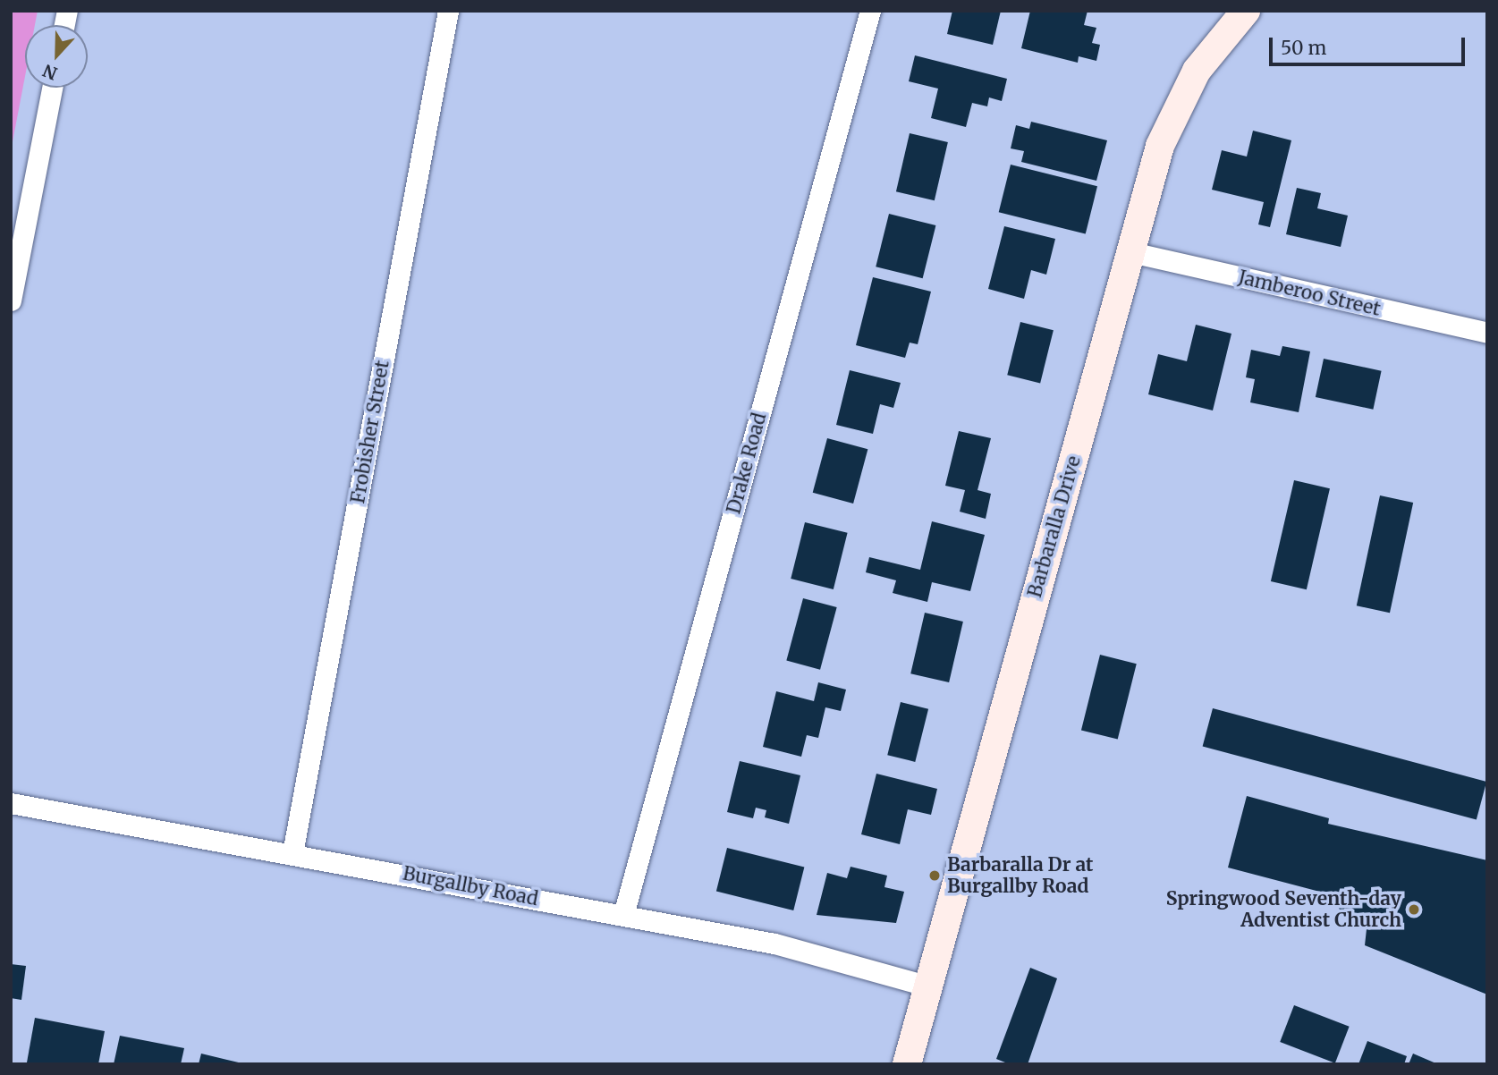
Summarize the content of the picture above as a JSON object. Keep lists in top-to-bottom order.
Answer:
{
  "streets": {
    "street": [
      "Jamberoo Street",
      "Frobisher Street",
      "Drake Road",
      "Barbaralla Drive",
      "Burgallby Road"
    ]
  },
  "crossings": [
    ["Jamberoo Street", "Barbaralla Drive"],
    ["Frobisher Street", "Burgallby Road"],
    ["Drake Road", "Burgallby Road"],
    ["Barbaralla Drive", "Burgallby Road"]
  ],
  "places": ["Barbaralla Dr at Burgallby Road", "Springwood Seventh-day Adventist Church"],
  "scale_bar": "50 m",
  "north": "bottom"
}
